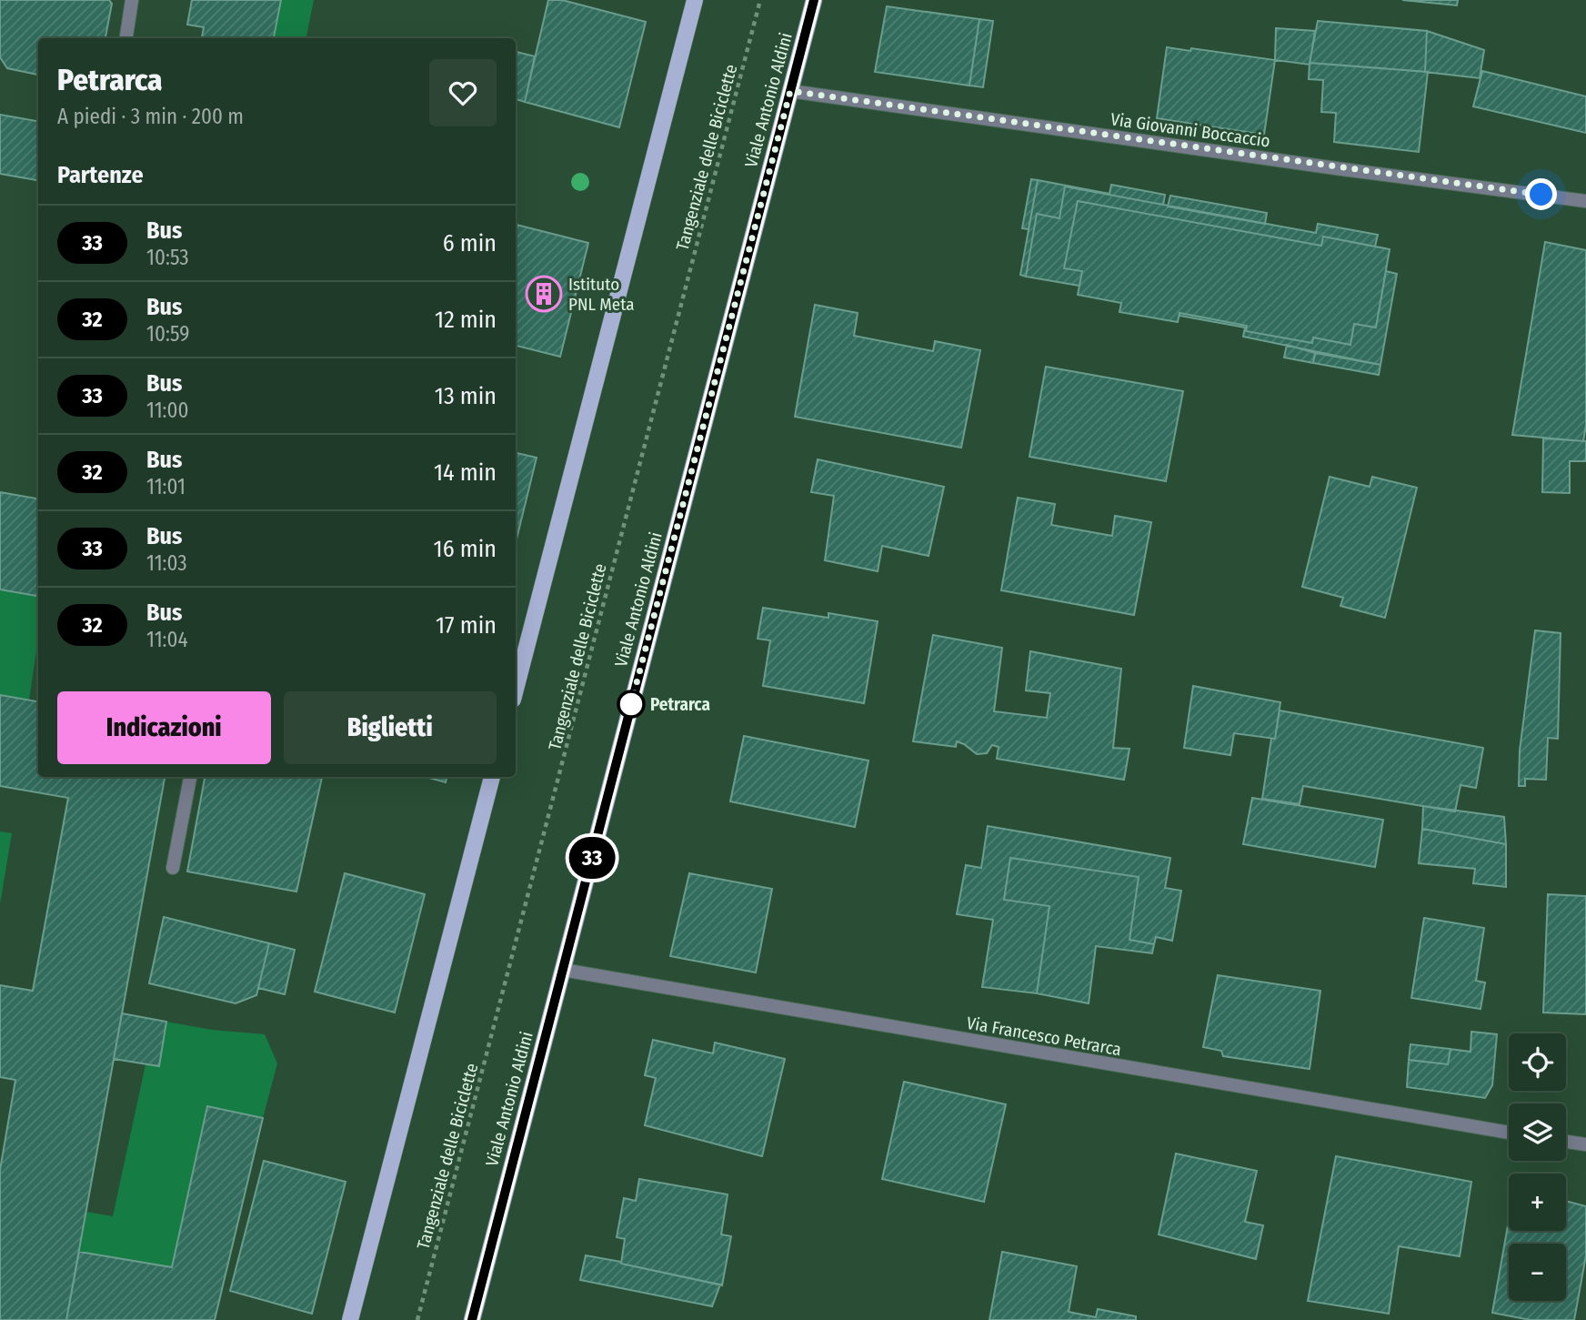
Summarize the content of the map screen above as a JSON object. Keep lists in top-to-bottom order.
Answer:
{
  "streets": {
    "main road": ["Viale Antonio Aldini"],
    "street": ["Via Giovanni Boccaccio", "Via Francesco Petrarca"],
    "path": ["Tangenziale delle Biciclette"]
  },
  "crossings": [
    ["Viale Antonio Aldini", "Via Giovanni Boccaccio"],
    ["Viale Antonio Aldini", "Via Francesco Petrarca"]
  ],
  "places": {
    "building": ["Istituto PNL Meta"],
    "other": ["Petrarca"]
  },
  "lines": ["bus line 33"],
  "page": {
    "on_map": "33",
    "heading": [
      ["Petrarca", "A piedi · 3 min · 200 m"],
      "Partenze"
    ],
    "list": [
      {
        "mark": "33",
        "name": "Bus",
        "note": "10:53",
        "value": "6 min"
      },
      {
        "mark": "32",
        "name": "Bus",
        "note": "10:59",
        "value": "12 min"
      },
      {
        "mark": "33",
        "name": "Bus",
        "note": "11:00",
        "value": "13 min"
      },
      {
        "mark": "32",
        "name": "Bus",
        "note": "11:01",
        "value": "14 min"
      },
      {
        "mark": "33",
        "name": "Bus",
        "note": "11:03",
        "value": "16 min"
      },
      {
        "mark": "32",
        "name": "Bus",
        "note": "11:04",
        "value": "17 min"
      }
    ],
    "buttons": ["Indicazioni", "Biglietti"],
    "map_buttons": ["+", "−"]
  }
}
